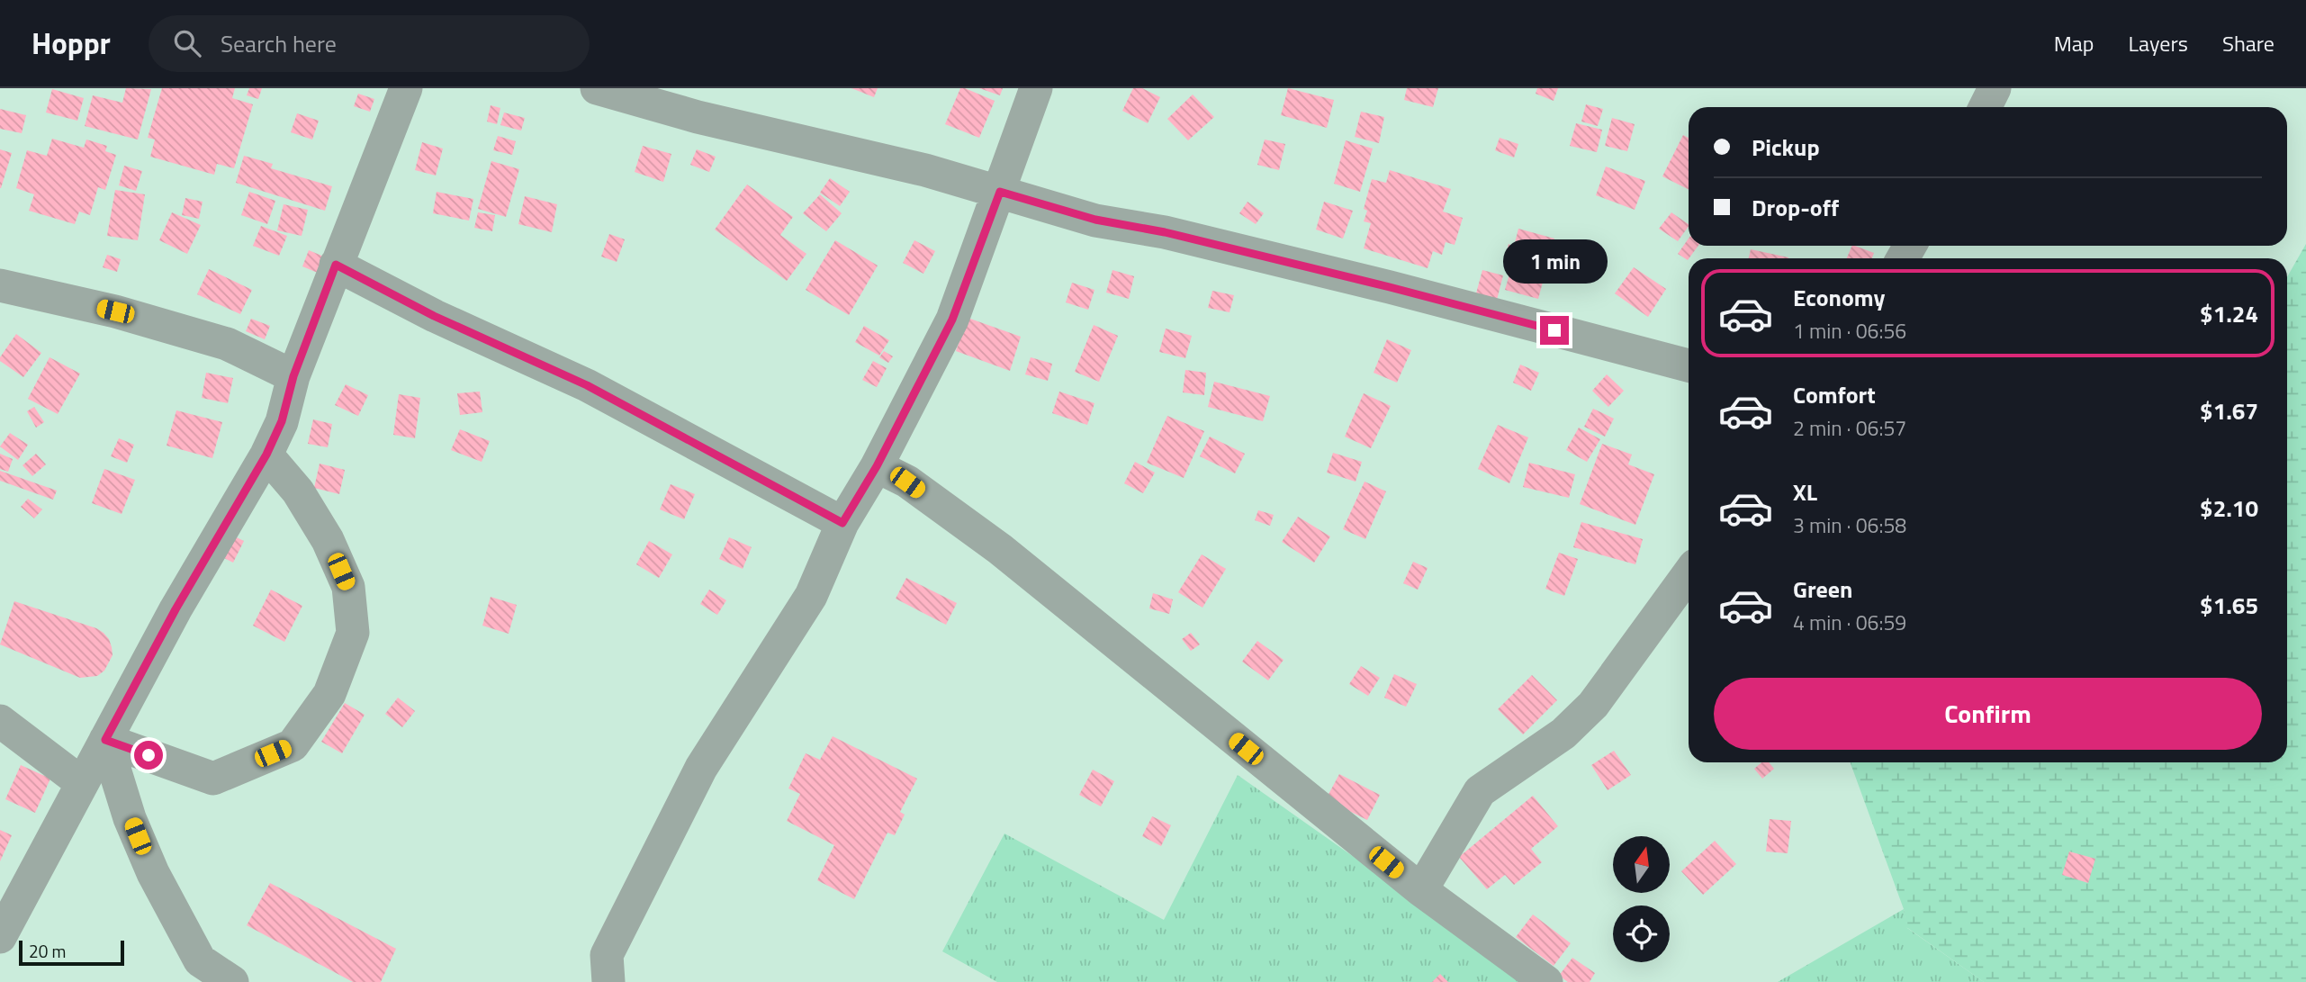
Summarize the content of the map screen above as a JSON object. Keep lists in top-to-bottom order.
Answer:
{
  "scale_bar": "20 m",
  "north": "top",
  "page": {
    "header": "Hoppr",
    "search": "Search here",
    "nav": ["Map", "Layers", "Share"],
    "banner": ["Pickup", "Drop-off"],
    "bubble": "1 min",
    "list": [
      {
        "name": "Economy",
        "note": "1 min · 06:56",
        "value": "$1.24"
      },
      {
        "name": "Comfort",
        "note": "2 min · 06:57",
        "value": "$1.67"
      },
      {
        "name": "XL",
        "note": "3 min · 06:58",
        "value": "$2.10"
      },
      {
        "name": "Green",
        "note": "4 min · 06:59",
        "value": "$1.65"
      }
    ],
    "buttons": "Confirm",
    "scale": "20 m"
  }
}
